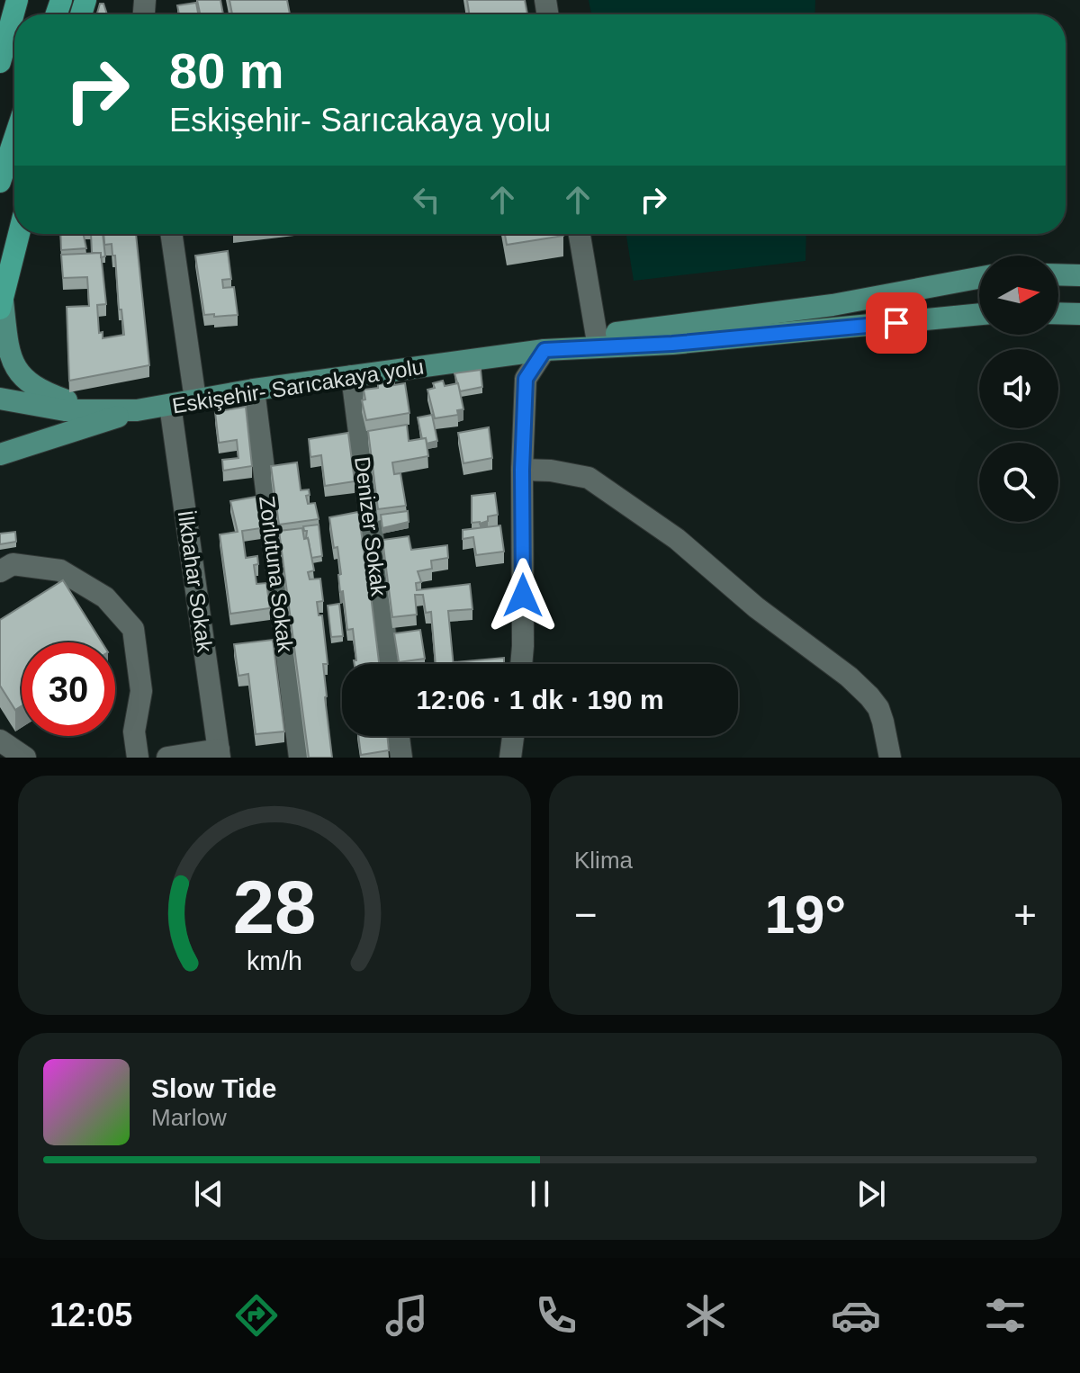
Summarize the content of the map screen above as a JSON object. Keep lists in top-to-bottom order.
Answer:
{
  "streets": {
    "main road": ["Eskişehir- Sarıcakaya yolu"],
    "street": ["Denizer Sokak", "Zorlutuna Sokak", "İlkbahar Sokak"]
  },
  "crossings": [
    ["Eskişehir- Sarıcakaya yolu", "Denizer Sokak"],
    ["Eskişehir- Sarıcakaya yolu", "Zorlutuna Sokak"],
    ["Eskişehir- Sarıcakaya yolu", "İlkbahar Sokak"]
  ],
  "north": "right",
  "page": {
    "turn": ["80 m", "Eskişehir- Sarıcakaya yolu"],
    "limit": "30",
    "trip": "12:06 · 1 dk · 190 m",
    "tile": "Klima",
    "heat": ["−", "19°", "+"],
    "song": ["Slow Tide", "Marlow"],
    "tabs": "12:05",
    "gauge": ["28", "km/h"]
  }
}
